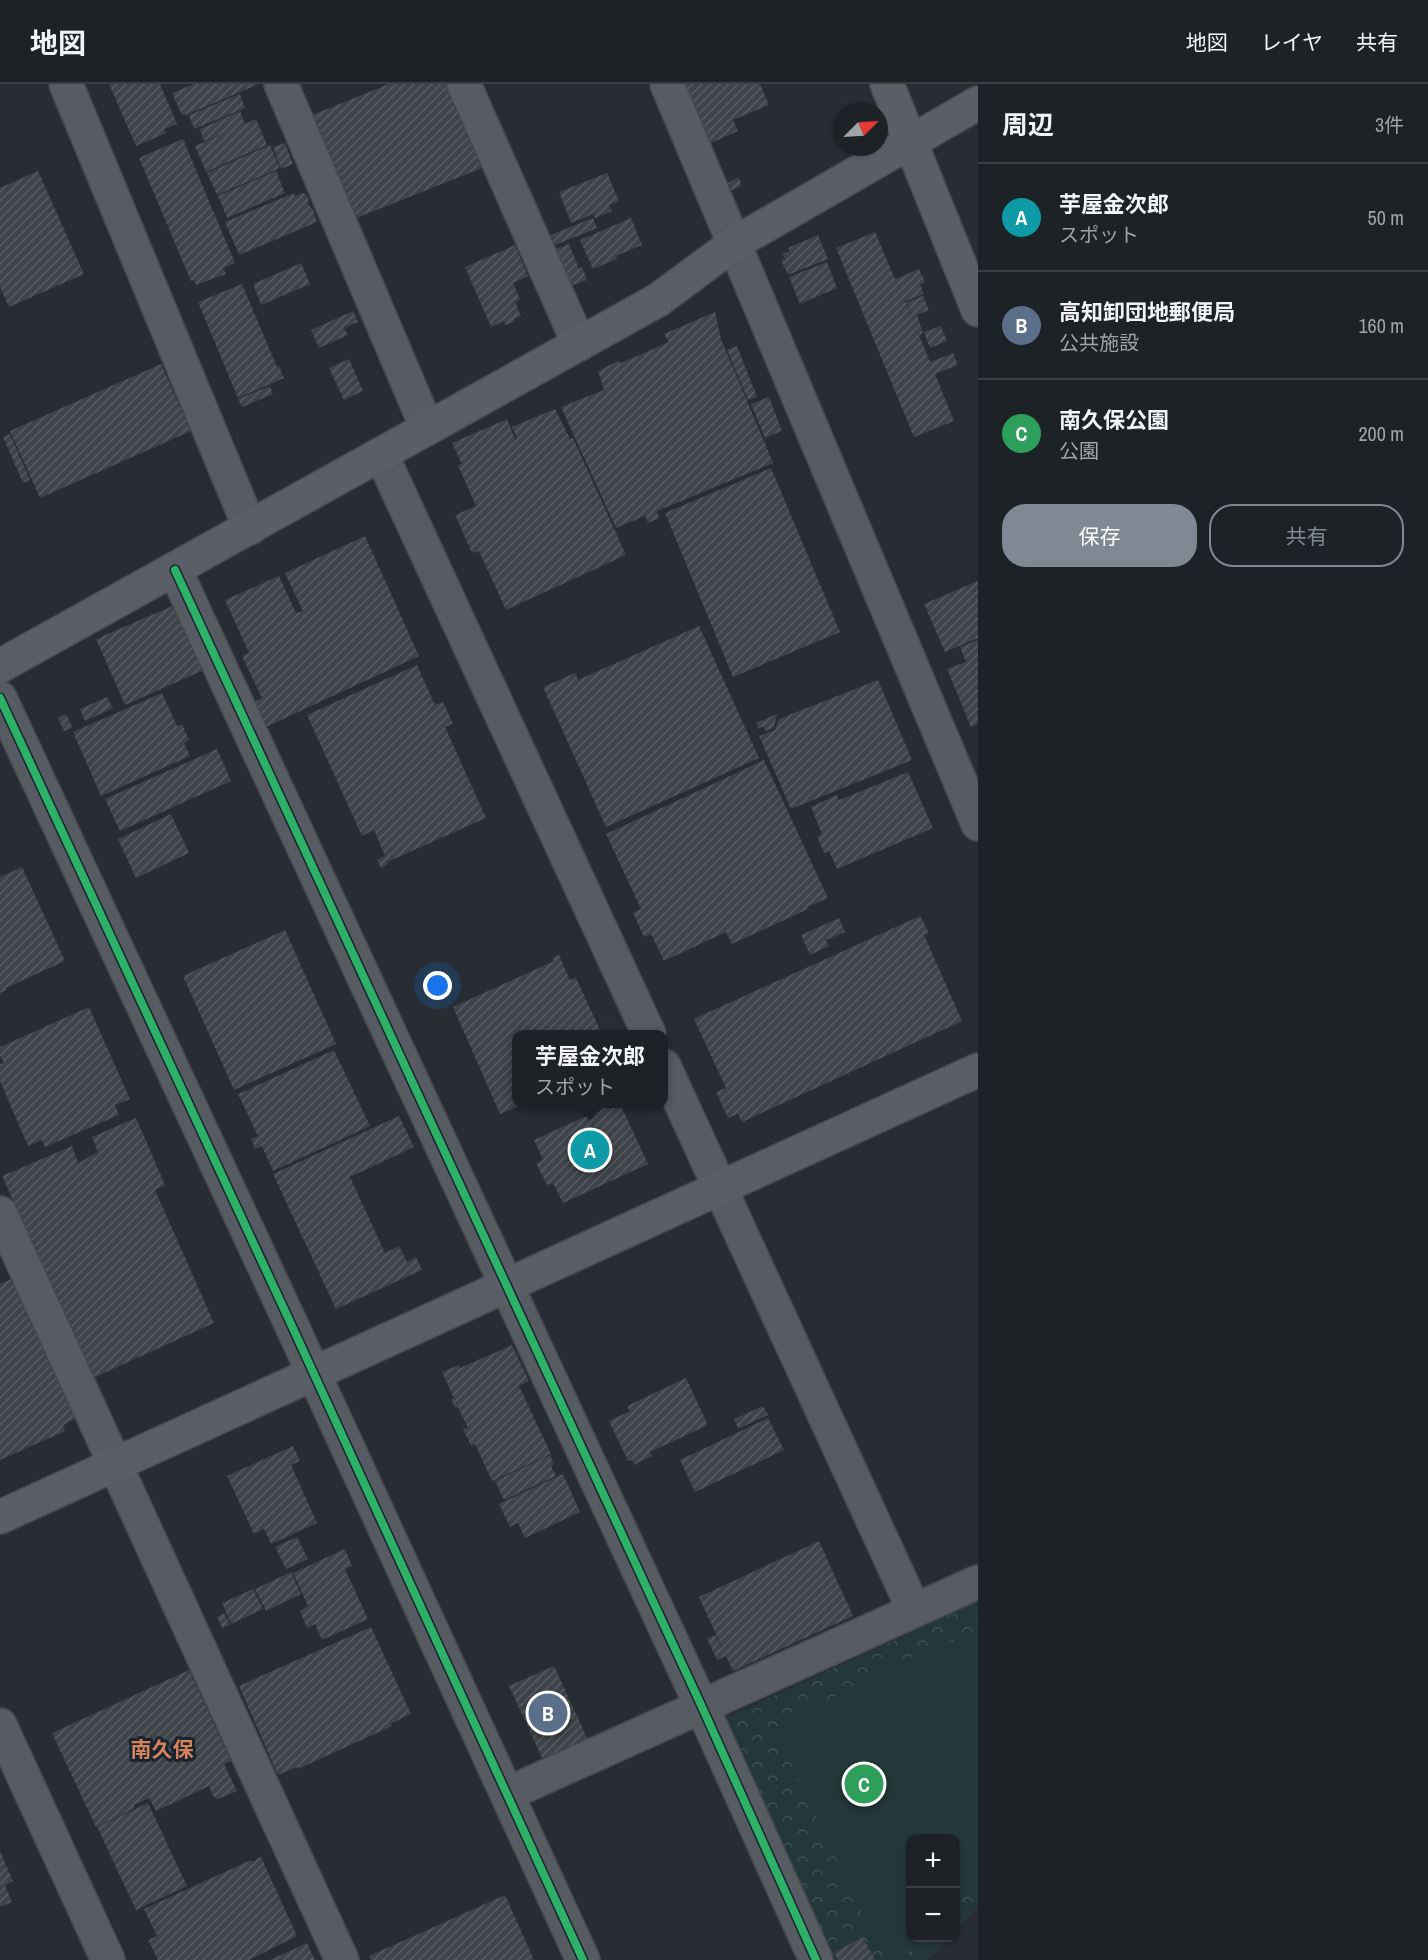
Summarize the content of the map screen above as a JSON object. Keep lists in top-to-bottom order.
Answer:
{
  "districts": ["南久保"],
  "north": "top right",
  "page": {
    "header": "地図",
    "nav": ["地図", "レイヤ", "共有"],
    "heading": ["周辺", "3件"],
    "list": [
      {
        "mark": "A",
        "name": "芋屋金次郎",
        "note": "スポット",
        "value": "50 m"
      },
      {
        "mark": "B",
        "name": "高知卸団地郵便局",
        "note": "公共施設",
        "value": "160 m"
      },
      {
        "mark": "C",
        "name": "南久保公園",
        "note": "公園",
        "value": "200 m"
      }
    ],
    "buttons": ["保存", "共有"],
    "popup": ["芋屋金次郎", "スポット"],
    "pins": ["A", "B", "C"],
    "map_buttons": ["+", "−"]
  }
}
